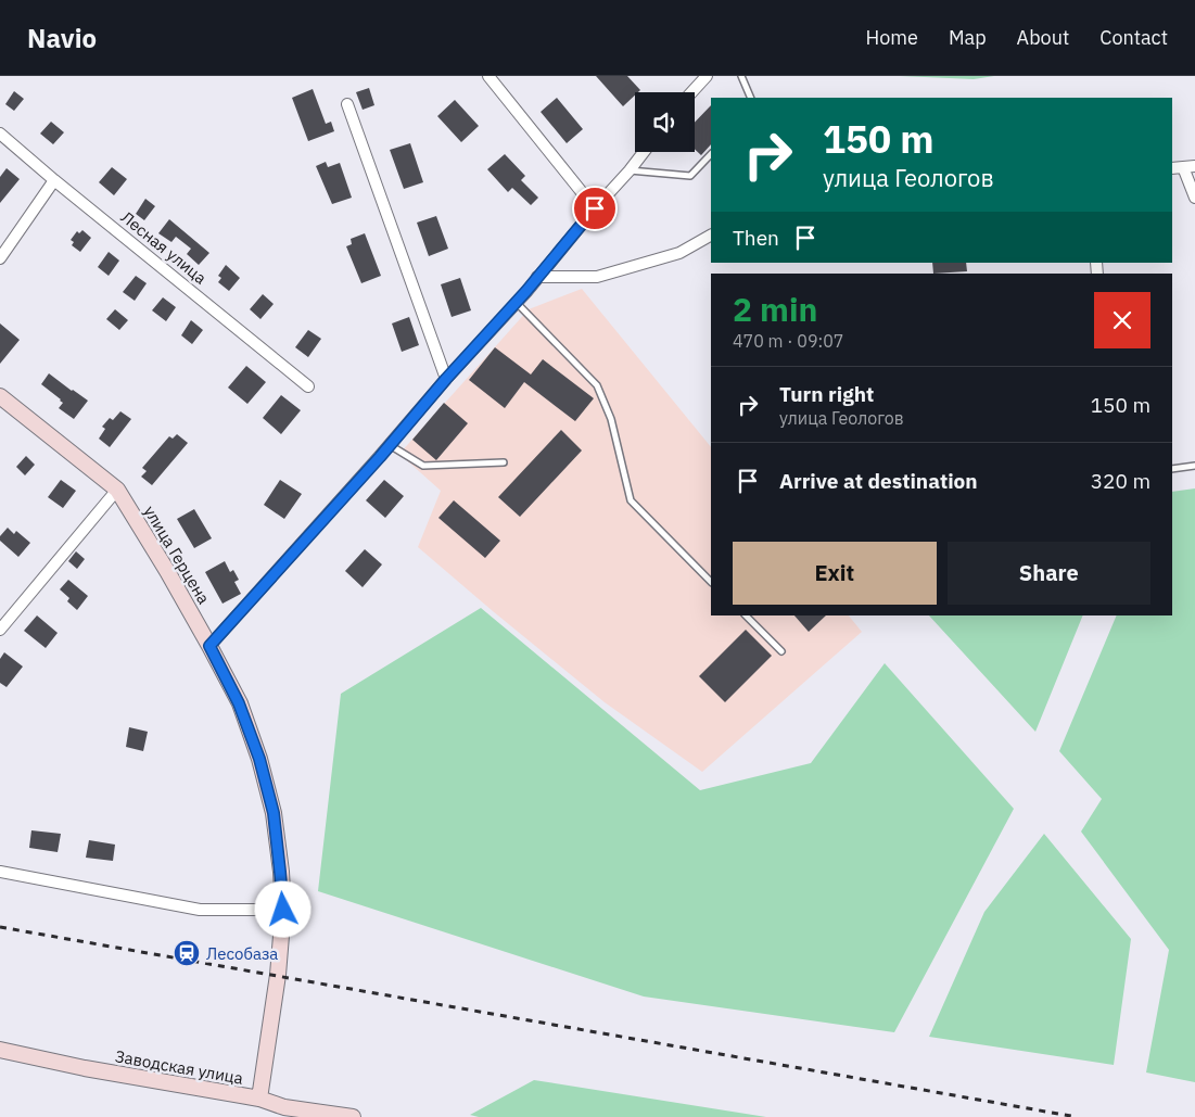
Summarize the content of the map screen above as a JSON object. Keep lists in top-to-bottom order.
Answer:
{
  "streets": {
    "street": ["Лесная улица", "улица Герцена", "Заводская улица"]
  },
  "crossings": [
    ["улица Герцена", "Заводская улица"]
  ],
  "places": {
    "station": ["Лесобаза"]
  },
  "page": {
    "header": "Navio",
    "nav": [
      "Home",
      "Map",
      "About",
      "Contact"
    ],
    "turn": ["150 m", "улица Геологов"],
    "then": "Then",
    "heading": ["2 min", "470 m · 09:07"],
    "list": [
      {
        "name": "Turn right",
        "note": "улица Геологов",
        "value": "150 m"
      },
      {
        "name": "Arrive at destination",
        "value": "320 m"
      }
    ],
    "buttons": ["Exit", "Share"]
  }
}
